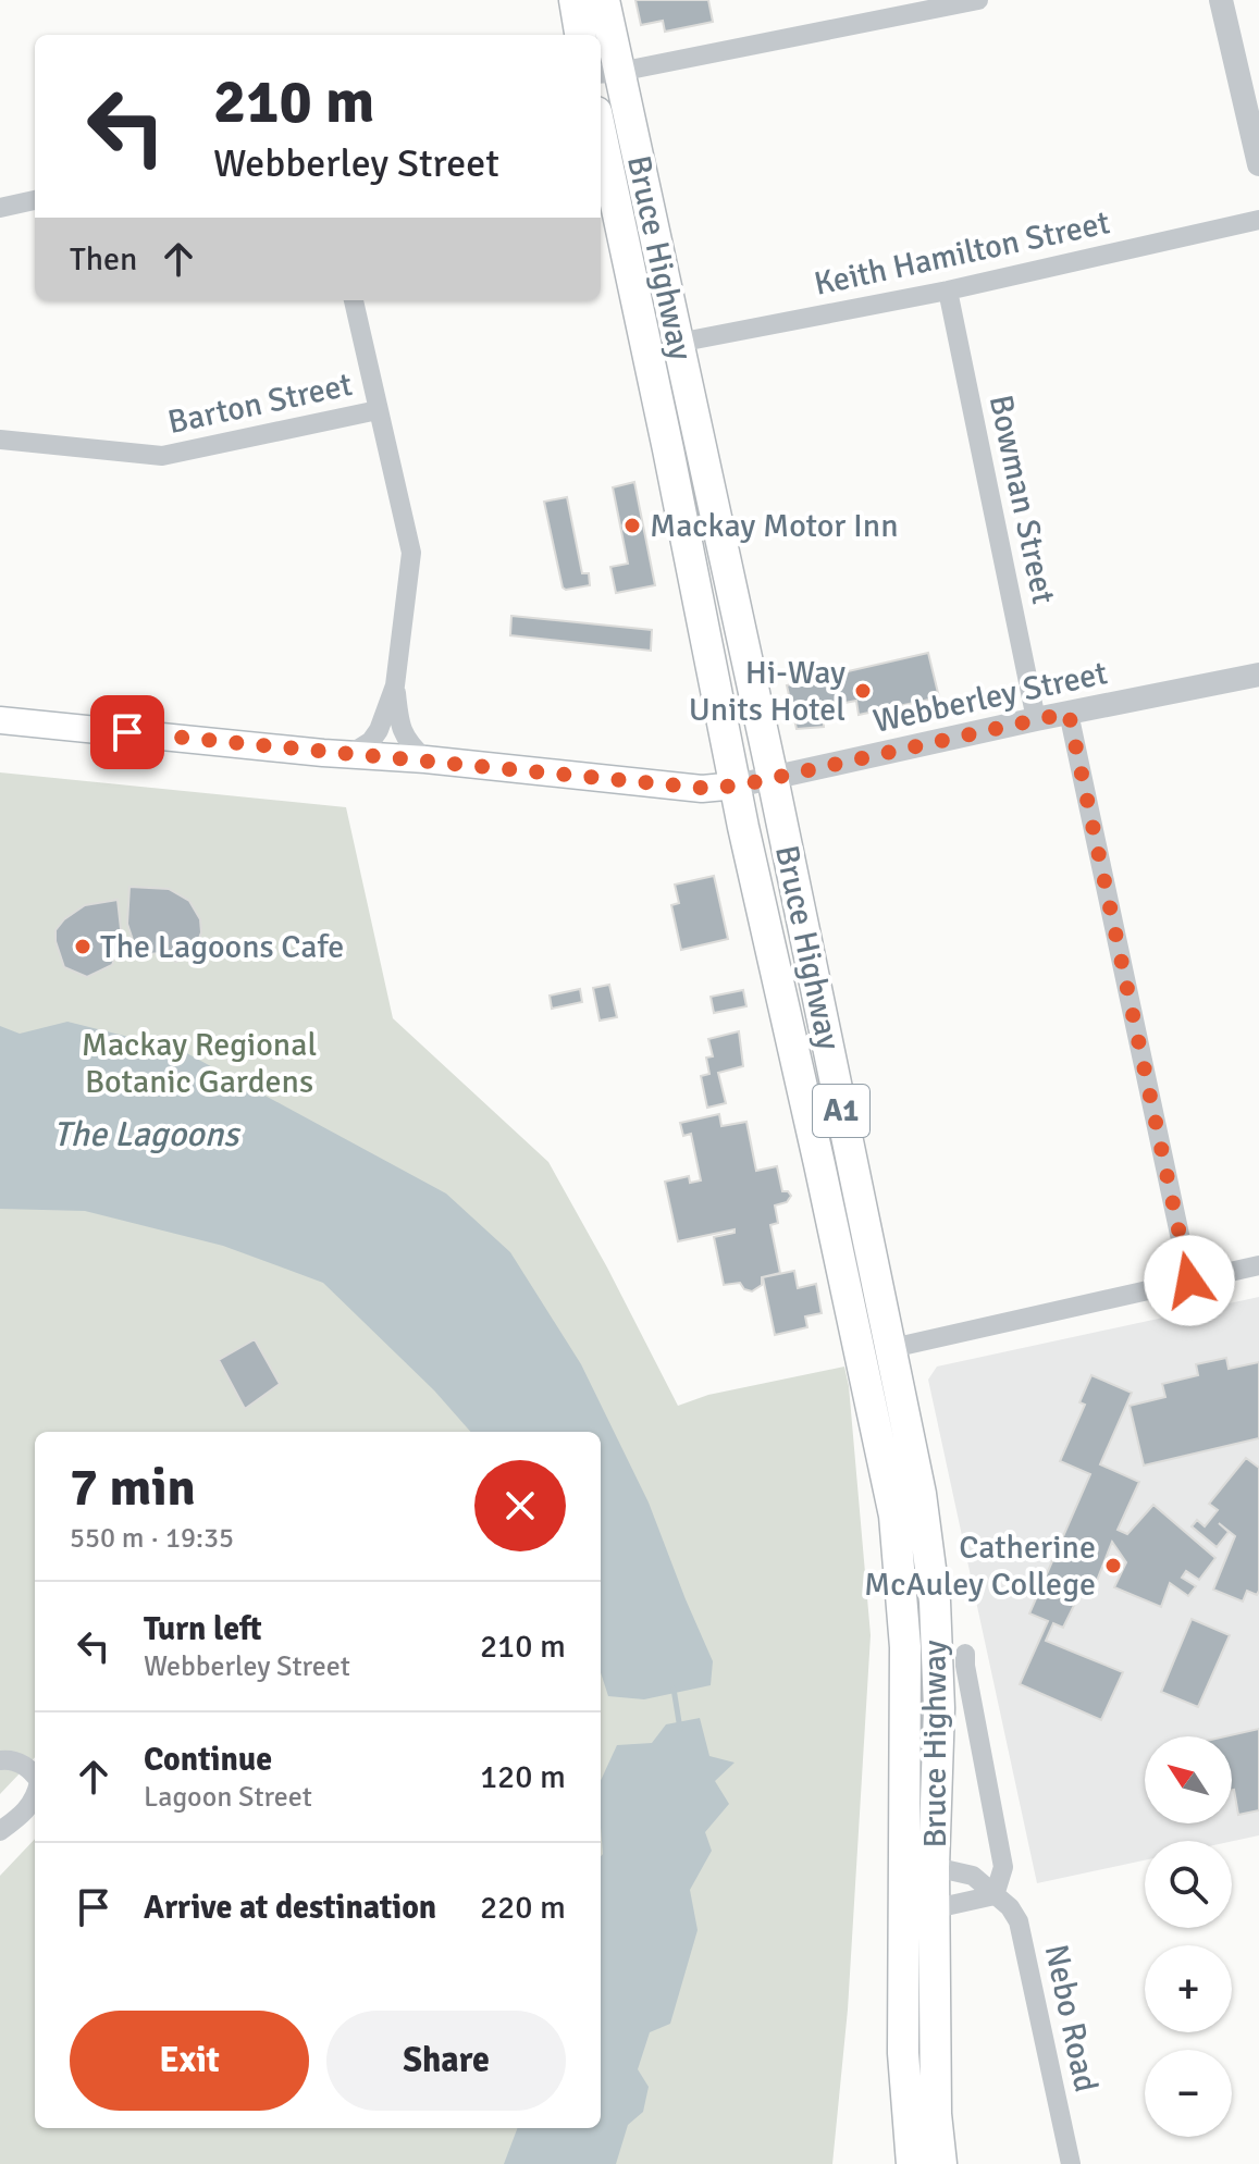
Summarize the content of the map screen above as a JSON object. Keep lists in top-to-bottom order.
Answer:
{
  "streets": {
    "highway": ["Bruce Highway", "A1"],
    "street": [
      "Keith Hamilton Street",
      "Barton Street",
      "Bowman Street",
      "Webberley Street",
      "Nebo Road"
    ]
  },
  "crossings": [
    ["Keith Hamilton Street", "Bruce Highway"],
    ["Keith Hamilton Street", "Bowman Street"],
    ["Bruce Highway", "Webberley Street"],
    ["Bruce Highway", "Nebo Road"],
    ["Bowman Street", "Webberley Street"]
  ],
  "water": ["The Lagoons"],
  "parks": ["Mackay Regional Botanic Gardens"],
  "places": [
    "Mackay Motor Inn",
    "Hi-Way Units Hotel",
    "The Lagoons Cafe",
    "Catherine McAuley College"
  ],
  "north": "top left",
  "page": {
    "turn": ["210 m", "Webberley Street"],
    "then": "Then",
    "heading": ["7 min", "550 m · 19:35"],
    "list": [
      {
        "name": "Turn left",
        "note": "Webberley Street",
        "value": "210 m"
      },
      {
        "name": "Continue",
        "note": "Lagoon Street",
        "value": "120 m"
      },
      {
        "name": "Arrive at destination",
        "value": "220 m"
      }
    ],
    "map_buttons": ["+", "−"],
    "buttons": ["Exit", "Share"]
  }
}
